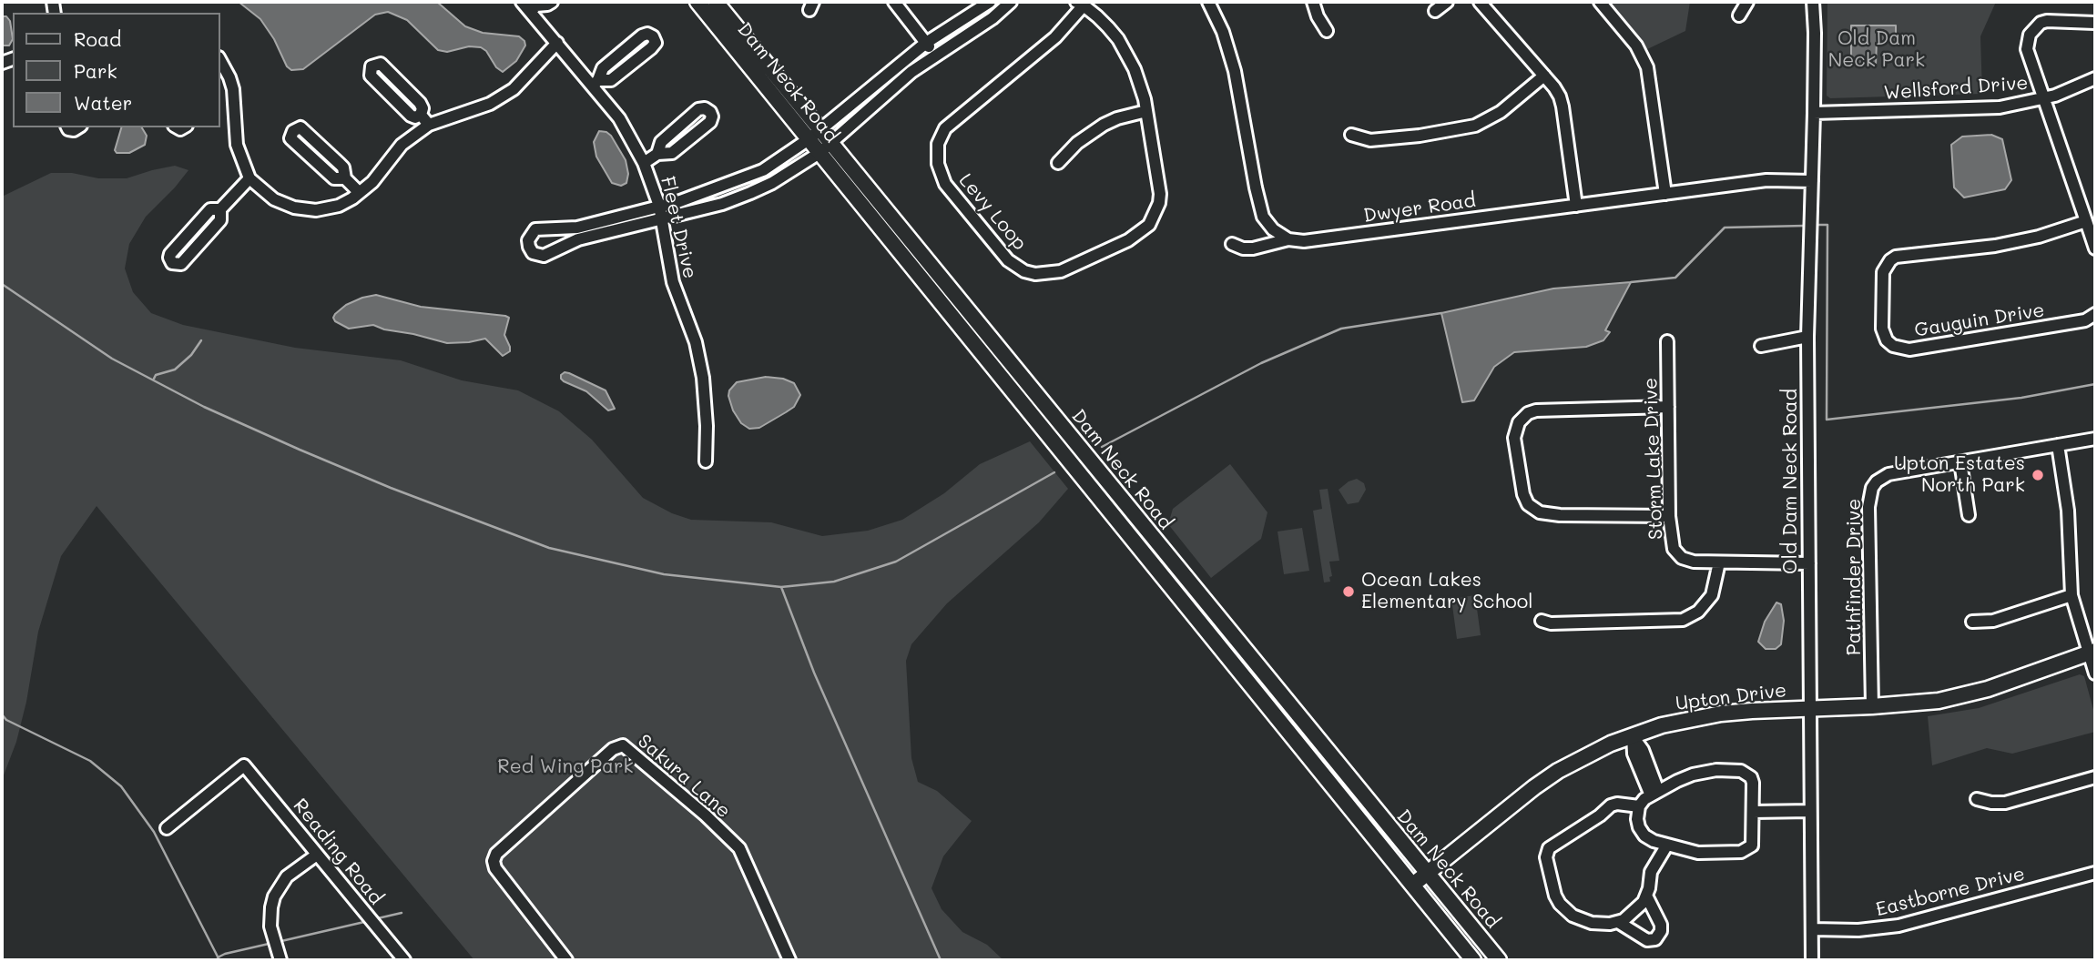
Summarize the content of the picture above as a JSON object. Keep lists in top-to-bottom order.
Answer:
{
  "streets": {
    "main road": ["Dam Neck Road", "Upton Drive"],
    "street": [
      "Wellsford Drive",
      "Dwyer Road",
      "Levy Loop",
      "Fleet Drive",
      "Gauguin Drive",
      "Storm Lake Drive",
      "Old Dam Neck Road",
      "Pathfinder Drive",
      "Sakura Lane",
      "Reading Road",
      "Eastborne Drive"
    ]
  },
  "crossings": [
    ["Dam Neck Road", "Upton Drive"],
    ["Wellsford Drive", "Old Dam Neck Road"],
    ["Dwyer Road", "Old Dam Neck Road"],
    ["Storm Lake Drive", "Old Dam Neck Road"],
    ["Old Dam Neck Road", "Upton Drive"],
    ["Old Dam Neck Road", "Eastborne Drive"],
    ["Pathfinder Drive", "Upton Drive"]
  ],
  "parks": ["Old Dam Neck Park", "Red Wing Park"],
  "places": ["Upton Estates North Park", "Ocean Lakes Elementary School"],
  "legend": ["Road", "Park", "Water"]
}
